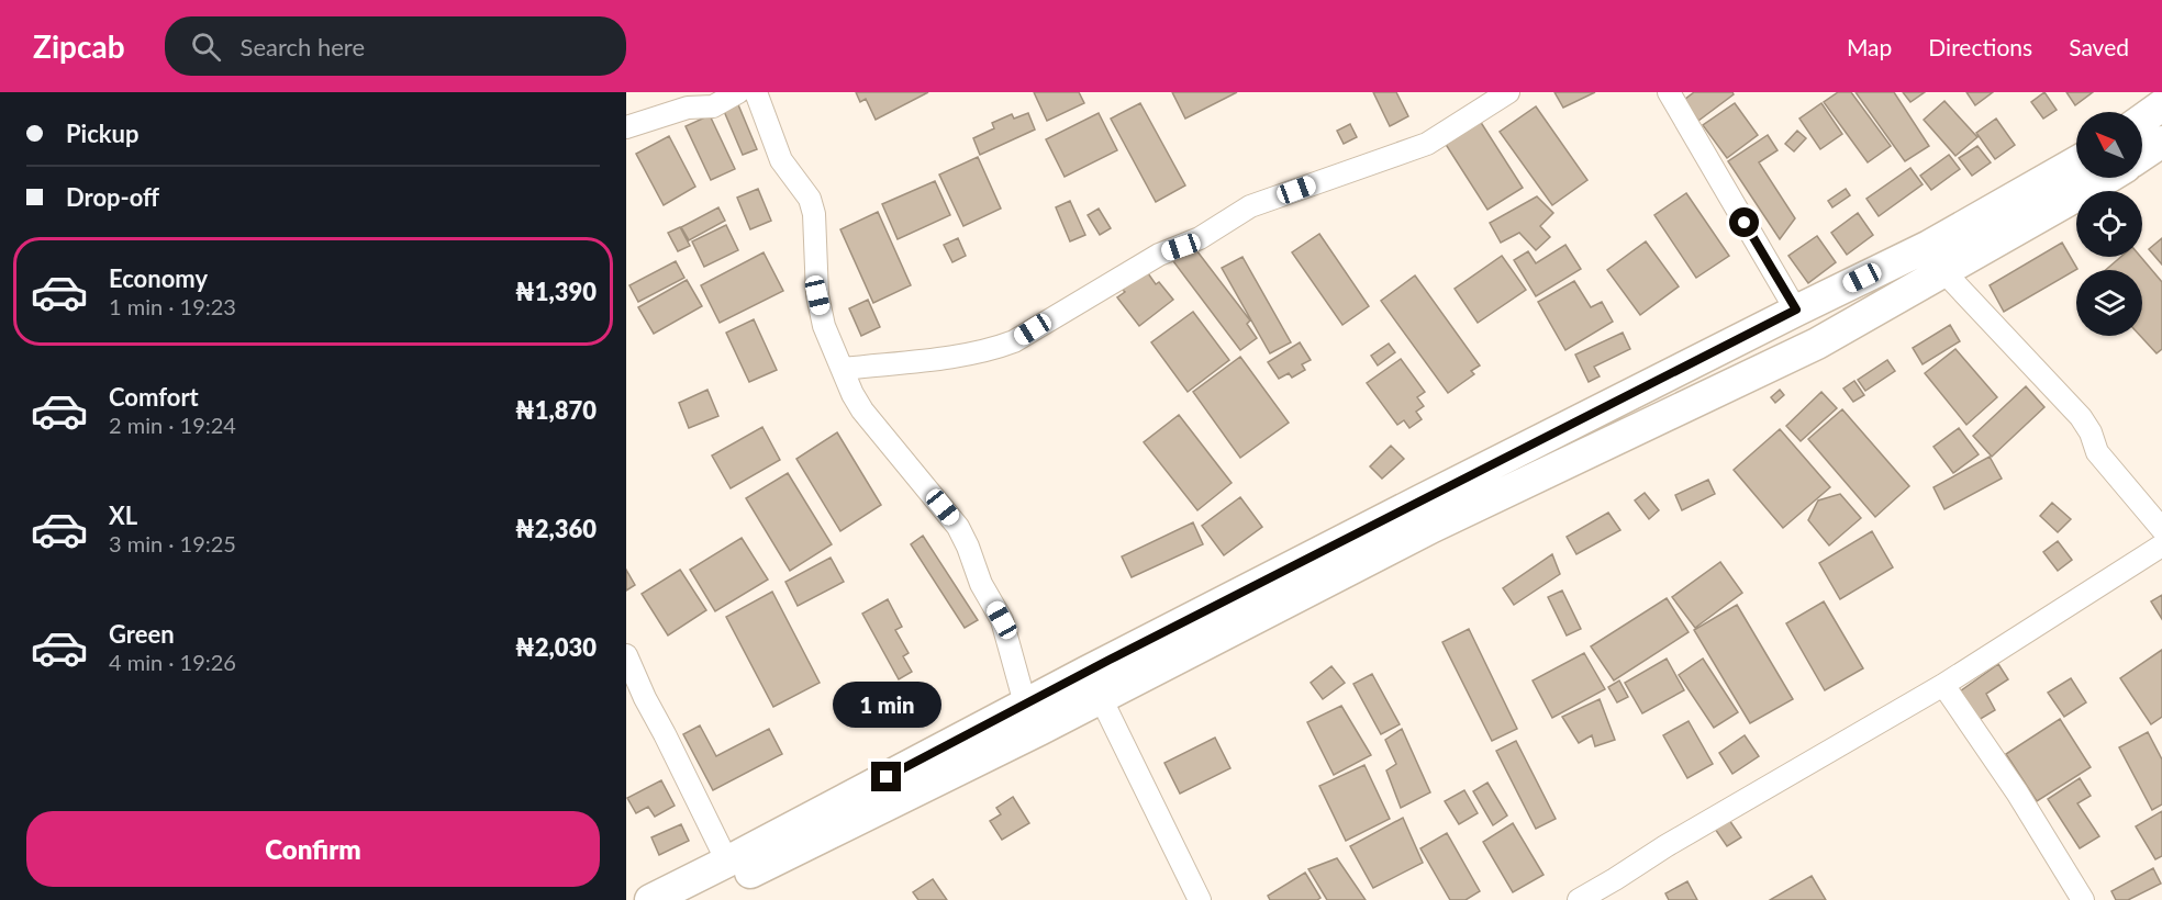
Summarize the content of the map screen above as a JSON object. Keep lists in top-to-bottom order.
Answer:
{
  "north": "top left",
  "page": {
    "header": "Zipcab",
    "search": "Search here",
    "nav": ["Map", "Directions", "Saved"],
    "banner": ["Pickup", "Drop-off"],
    "list": [
      {
        "name": "Economy",
        "note": "1 min · 19:23",
        "value": "₦1,390"
      },
      {
        "name": "Comfort",
        "note": "2 min · 19:24",
        "value": "₦1,870"
      },
      {
        "name": "XL",
        "note": "3 min · 19:25",
        "value": "₦2,360"
      },
      {
        "name": "Green",
        "note": "4 min · 19:26",
        "value": "₦2,030"
      }
    ],
    "bubble": "1 min",
    "buttons": "Confirm"
  }
}
